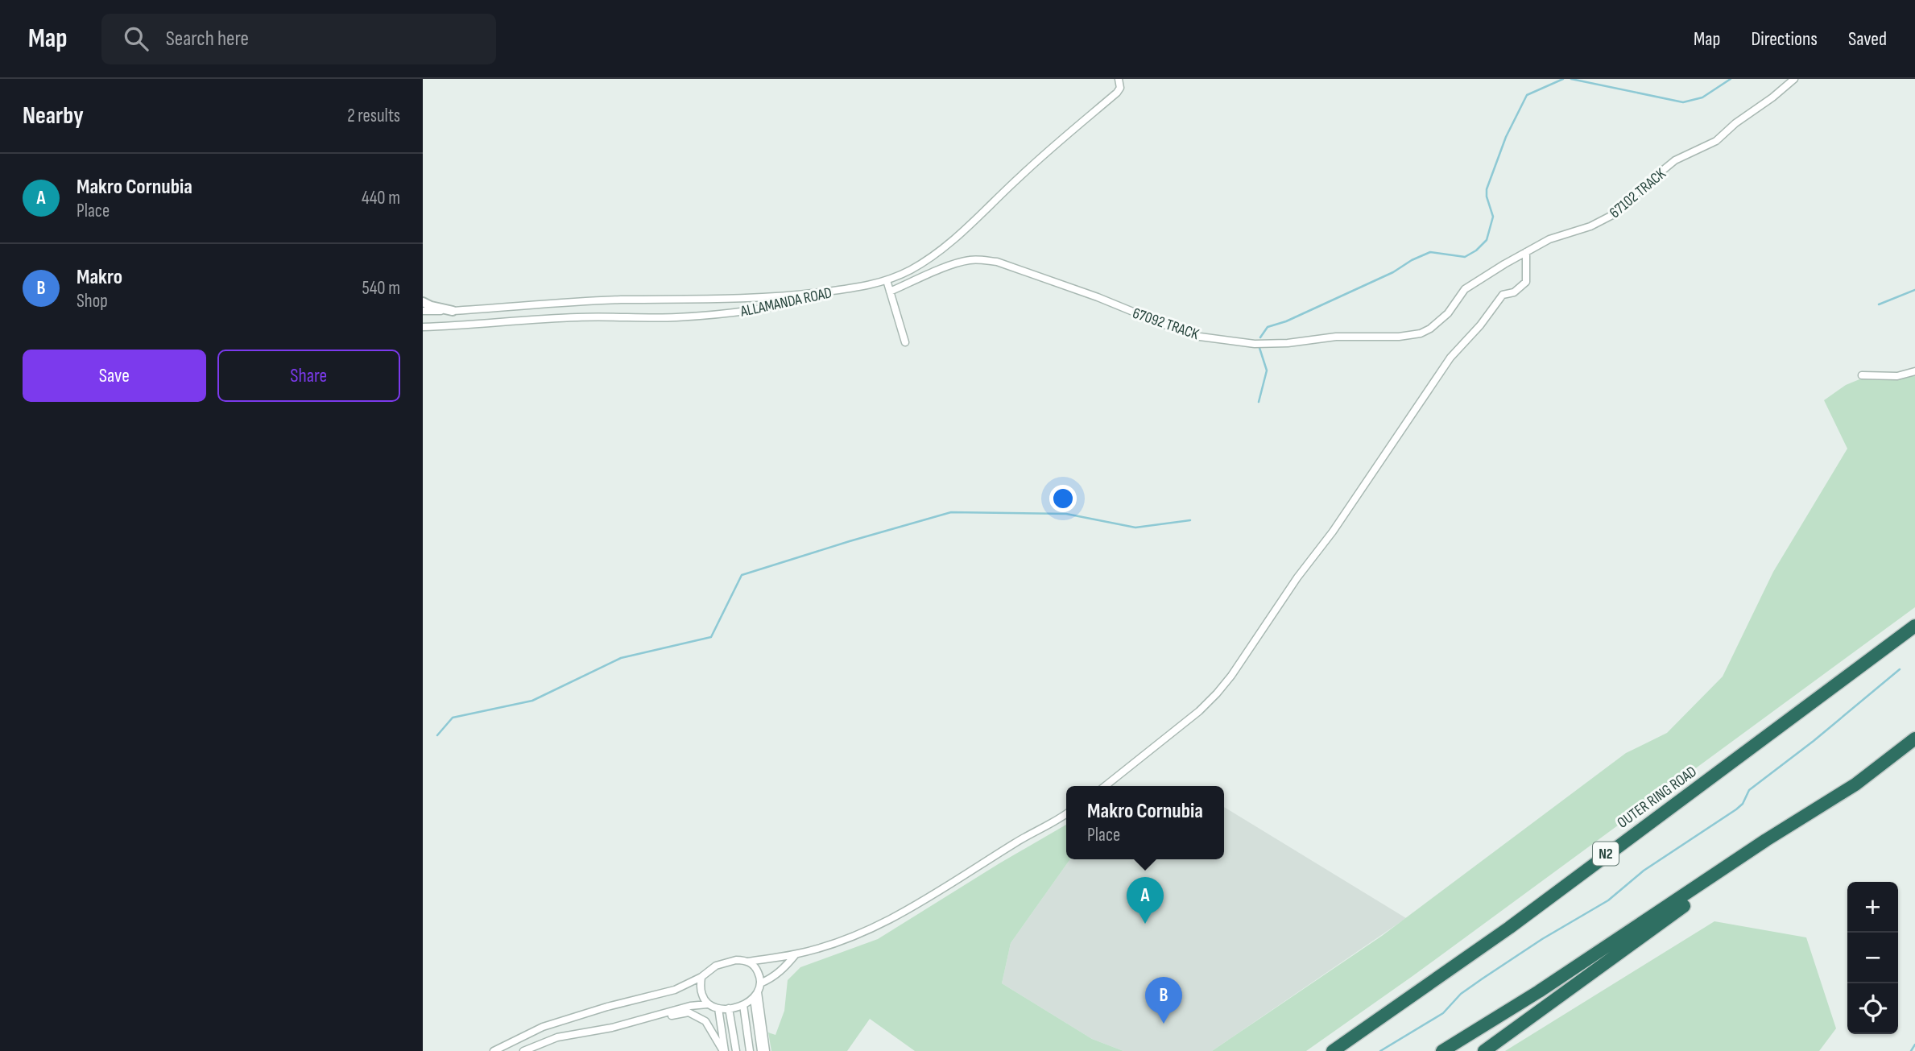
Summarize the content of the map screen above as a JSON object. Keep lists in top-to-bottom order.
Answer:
{
  "streets": {
    "highway": ["OUTER RING ROAD", "N2"],
    "street": ["67102 TRACK", "ALLAMANDA ROAD", "67092 TRACK"]
  },
  "crossings": [
    ["67102 TRACK", "67092 TRACK"]
  ],
  "page": {
    "header": "Map",
    "search": "Search here",
    "nav": ["Map", "Directions", "Saved"],
    "heading": ["Nearby", "2 results"],
    "list": [
      {
        "mark": "A",
        "name": "Makro Cornubia",
        "note": "Place",
        "value": "440 m"
      },
      {
        "mark": "B",
        "name": "Makro",
        "note": "Shop",
        "value": "540 m"
      }
    ],
    "buttons": ["Save", "Share"],
    "popup": ["Makro Cornubia", "Place"],
    "pins": ["A", "B"],
    "map_buttons": ["+", "−"]
  }
}
